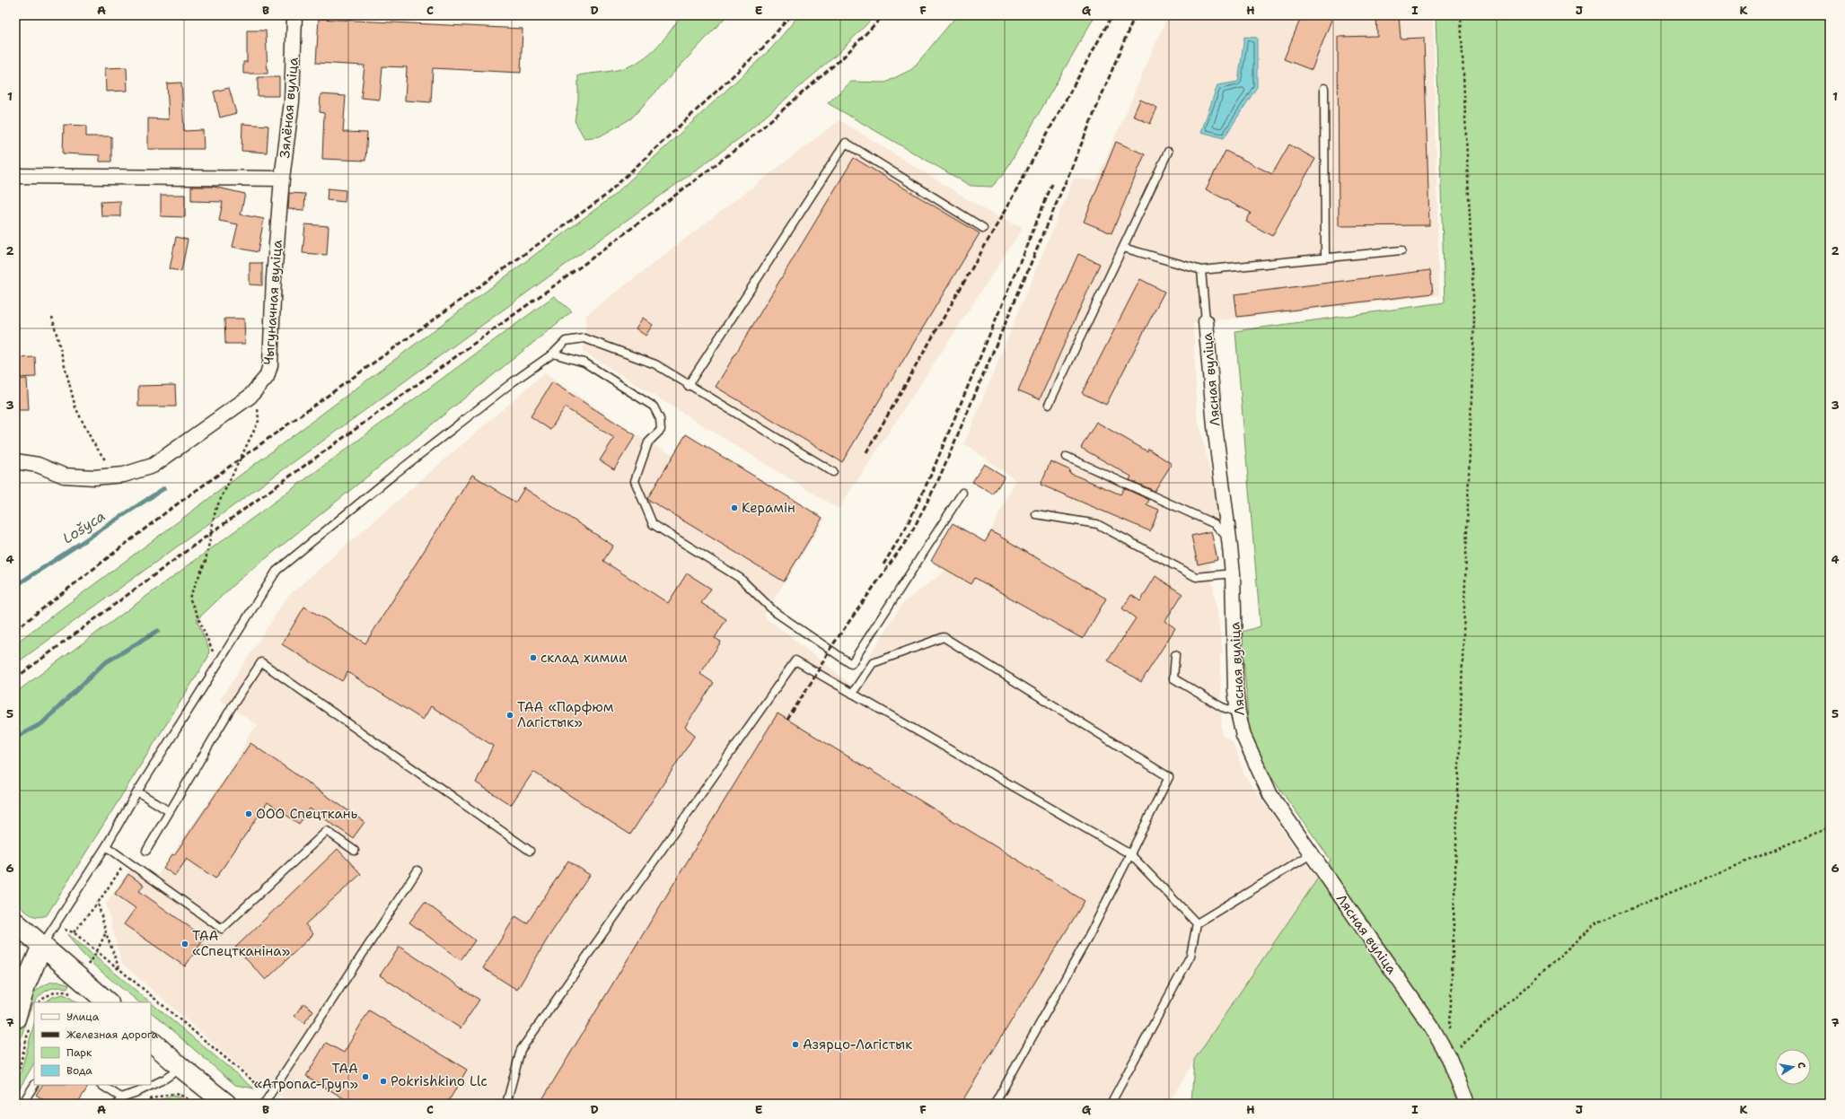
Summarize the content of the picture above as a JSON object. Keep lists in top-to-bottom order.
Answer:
{
  "streets": {
    "street": ["Зялёная вуліца", "Чыгуначная вуліца", "Лясная вуліца"]
  },
  "crossings": [
    ["Зялёная вуліца", "Чыгуначная вуліца"]
  ],
  "water": ["Lošyca"],
  "places": [
    "Керамін",
    "склад химии",
    "ТАА «Парфюм Лагістык»",
    "ООО Спецткань",
    "ТАА «Спецтканіна»",
    "Азярцо-Лагістык",
    "ТАА «Атропас-Груп»",
    "Pokrishkino Llc"
  ],
  "legend": [
    "Улица",
    "Железная дорога",
    "Парк",
    "Вода"
  ],
  "north": "right",
  "grid": {
    "columns": [
      "A",
      "B",
      "C",
      "D",
      "E",
      "F",
      "G",
      "H",
      "I",
      "J",
      "K"
    ],
    "rows": [
      "1",
      "2",
      "3",
      "4",
      "5",
      "6",
      "7"
    ]
  }
}
